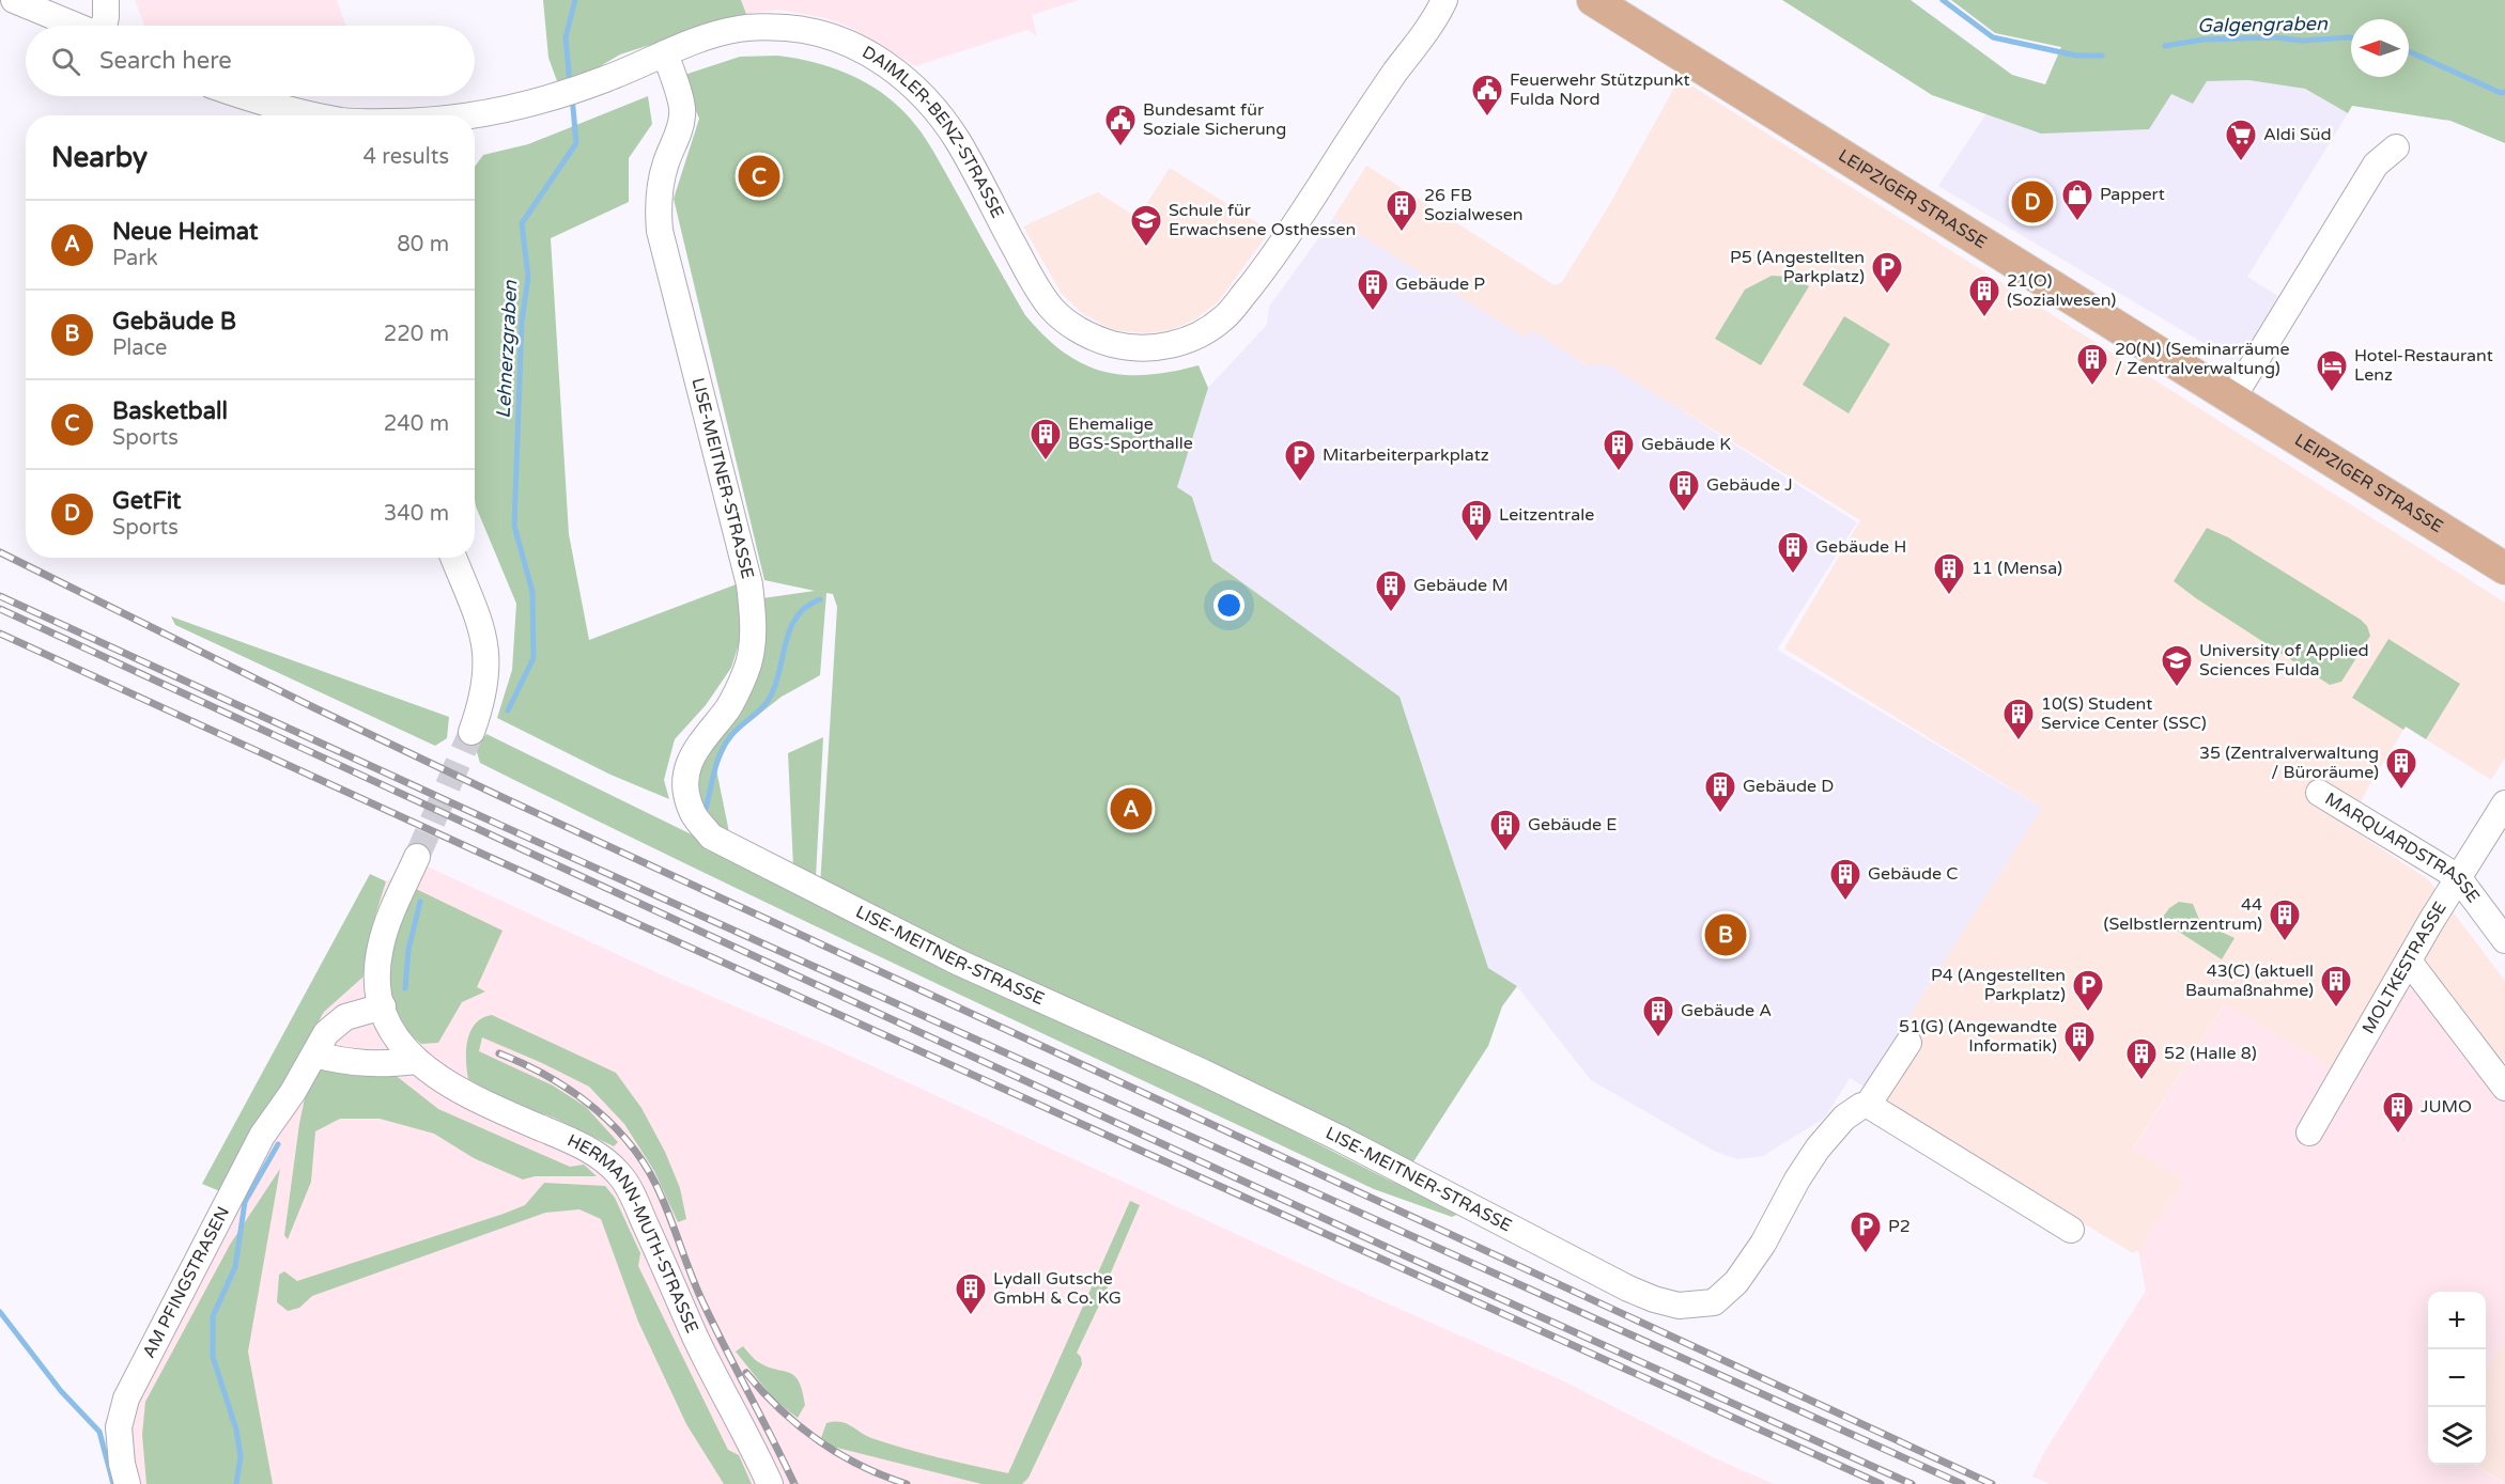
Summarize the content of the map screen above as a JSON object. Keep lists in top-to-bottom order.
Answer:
{
  "streets": {
    "main road": ["LEIPZIGER STRASSE"],
    "street": [
      "DAIMLER-BENZ-STRASSE",
      "LISE-MEITNER-STRASSE",
      "MARQUARDSTRASSE",
      "MOLTKESTRASSE",
      "HERMANN-MUTH-STRASSE",
      "AM PFINGSTRASEN"
    ]
  },
  "crossings": [
    ["DAIMLER-BENZ-STRASSE", "LISE-MEITNER-STRASSE"],
    ["MARQUARDSTRASSE", "MOLTKESTRASSE"]
  ],
  "water": ["Galgengraben", "Lehnerzgraben"],
  "places": {
    "public building": ["Feuerwehr Stützpunkt Fulda Nord", "Bundesamt für Soziale Sicherung"],
    "supermarket": ["Aldi Süd"],
    "shop": ["Pappert"],
    "building": [
      "26 FB Sozialwesen",
      "Gebäude P",
      "21(O) (Sozialwesen)",
      "20(N) (Seminarräume / Zentralverwaltung)",
      "Ehemalige BGS-Sporthalle",
      "Gebäude K",
      "Gebäude J",
      "Leitzentrale",
      "Gebäude H",
      "11 (Mensa)",
      "Gebäude M",
      "10(S) Student Service Center (SSC)",
      "35 (Zentralverwaltung / Büroräume)",
      "Gebäude D",
      "Gebäude E",
      "Gebäude C",
      "44 (Selbstlernzentrum)",
      "43(C) (aktuell Baumaßnahme)",
      "Gebäude A",
      "51(G) (Angewandte Informatik)",
      "52 (Halle 8)",
      "JUMO",
      "Lydall Gutsche GmbH & Co. KG"
    ],
    "school or university": ["Schule für Erwachsene Osthessen", "University of Applied Sciences Fulda"],
    "parking": [
      "P5 (Angestellten Parkplatz)",
      "Mitarbeiterparkplatz",
      "P4 (Angestellten Parkplatz)",
      "P2"
    ],
    "hotel": ["Hotel-Restaurant Lenz"]
  },
  "north": "left",
  "page": {
    "search": "Search here",
    "heading": ["Nearby", "4 results"],
    "pins": [
      "C",
      "D",
      "A",
      "B"
    ],
    "list": [
      {
        "mark": "A",
        "name": "Neue Heimat",
        "note": "Park",
        "value": "80 m"
      },
      {
        "mark": "B",
        "name": "Gebäude B",
        "note": "Place",
        "value": "220 m"
      },
      {
        "mark": "C",
        "name": "Basketball",
        "note": "Sports",
        "value": "240 m"
      },
      {
        "mark": "D",
        "name": "GetFit",
        "note": "Sports",
        "value": "340 m"
      }
    ],
    "map_buttons": ["+", "−"]
  }
}
